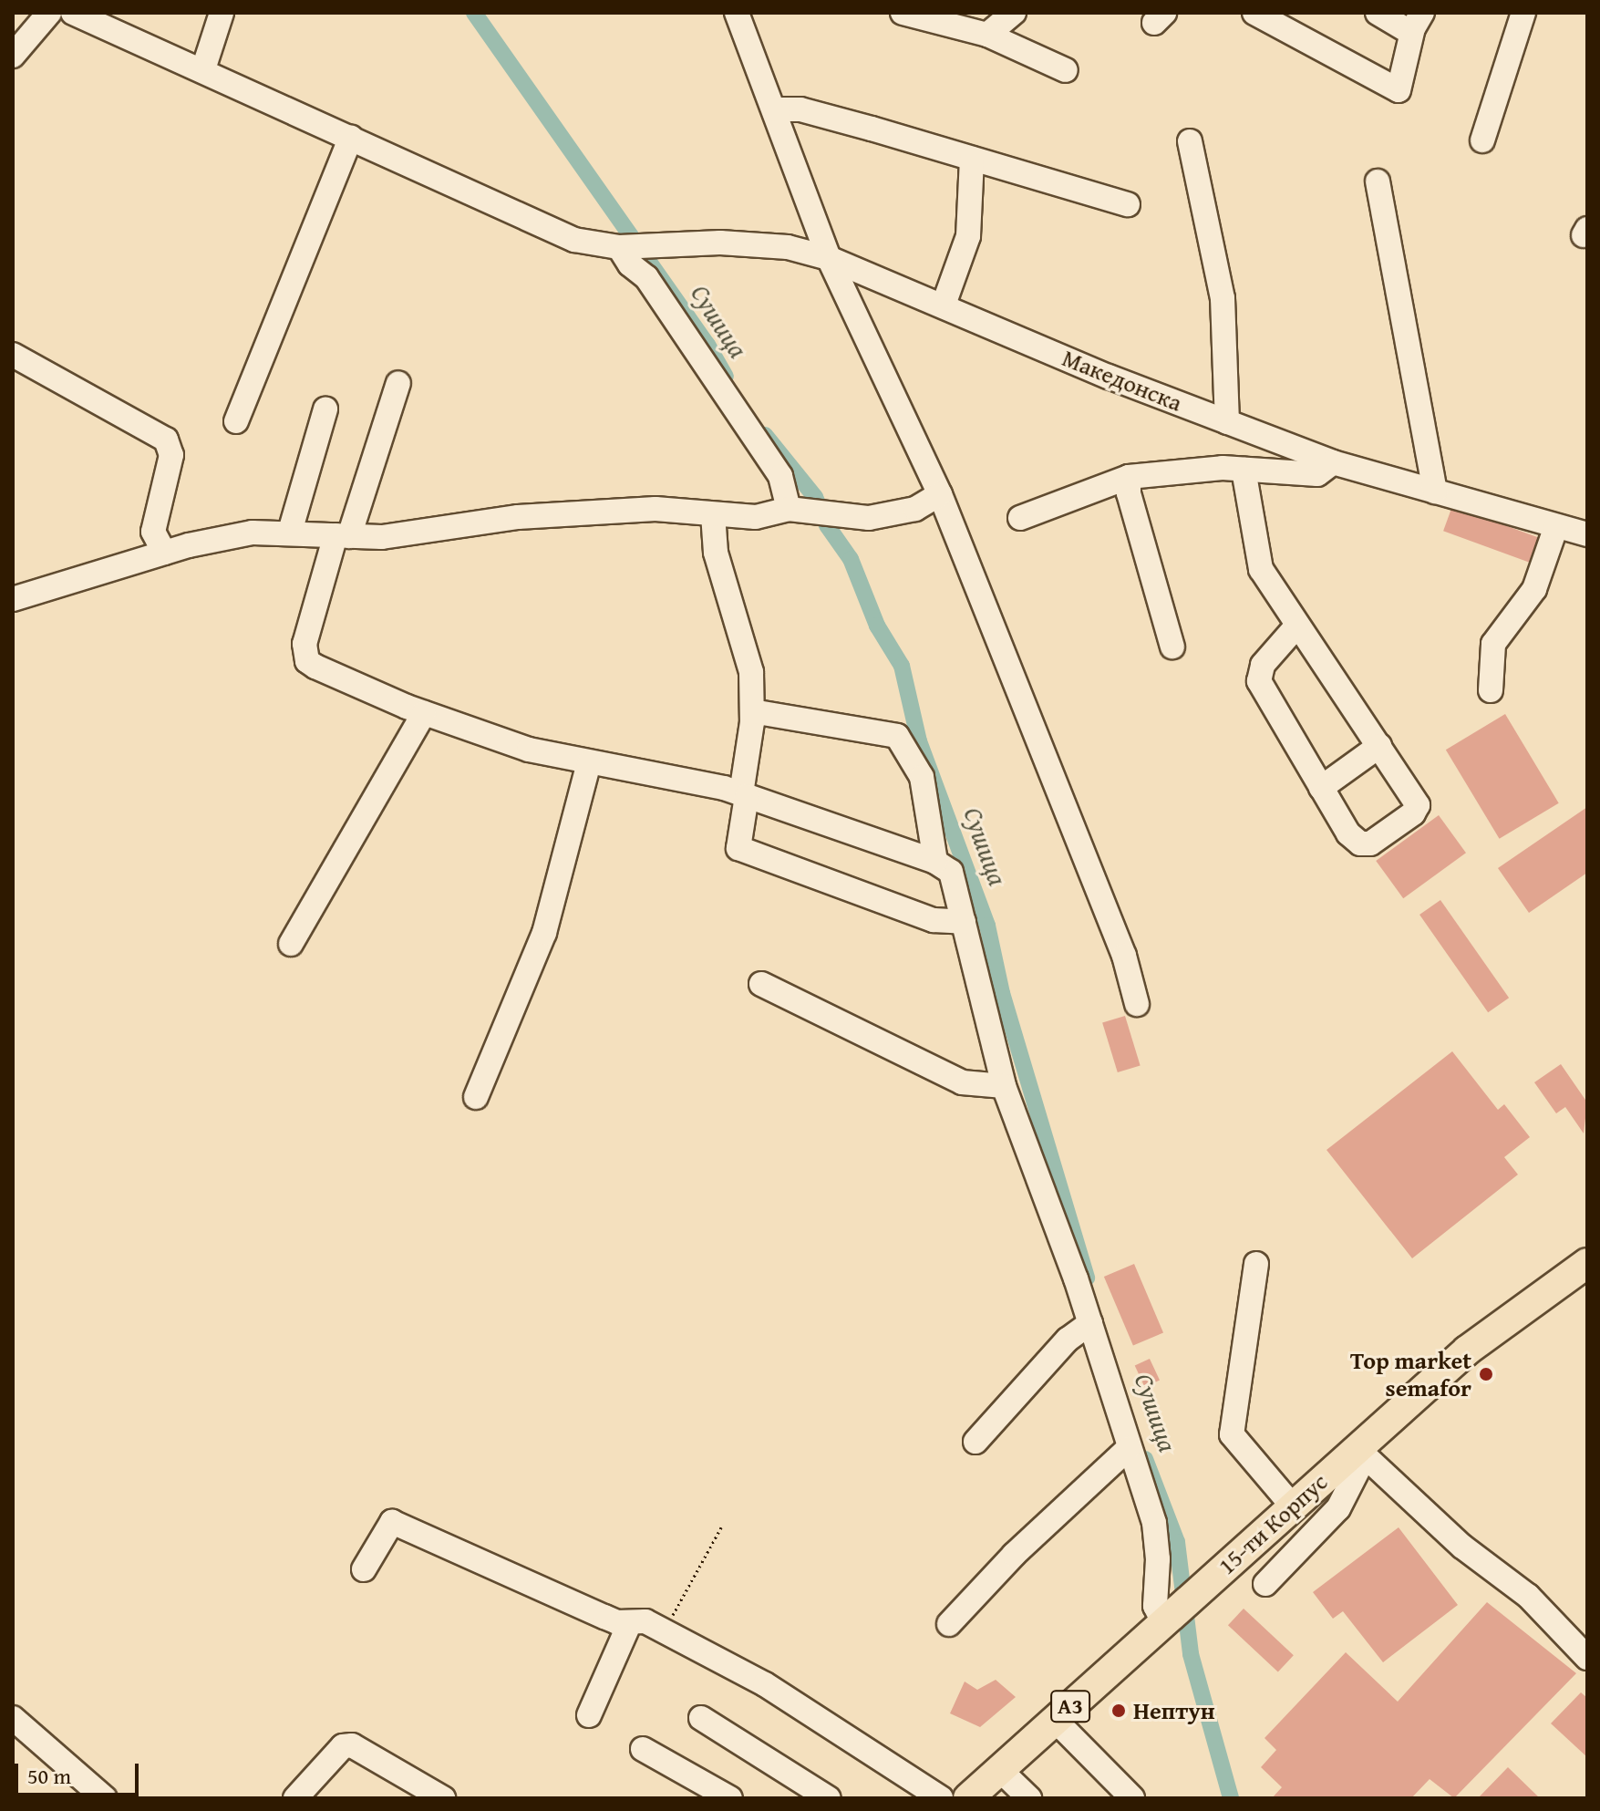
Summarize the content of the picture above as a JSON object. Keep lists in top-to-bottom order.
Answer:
{
  "streets": {
    "main road": ["15-ти Корпус", "A3"],
    "street": ["Македонска"]
  },
  "water": ["Сушица"],
  "places": ["Top market semafor", "Нептун"],
  "scale_bar": "50 m"
}
